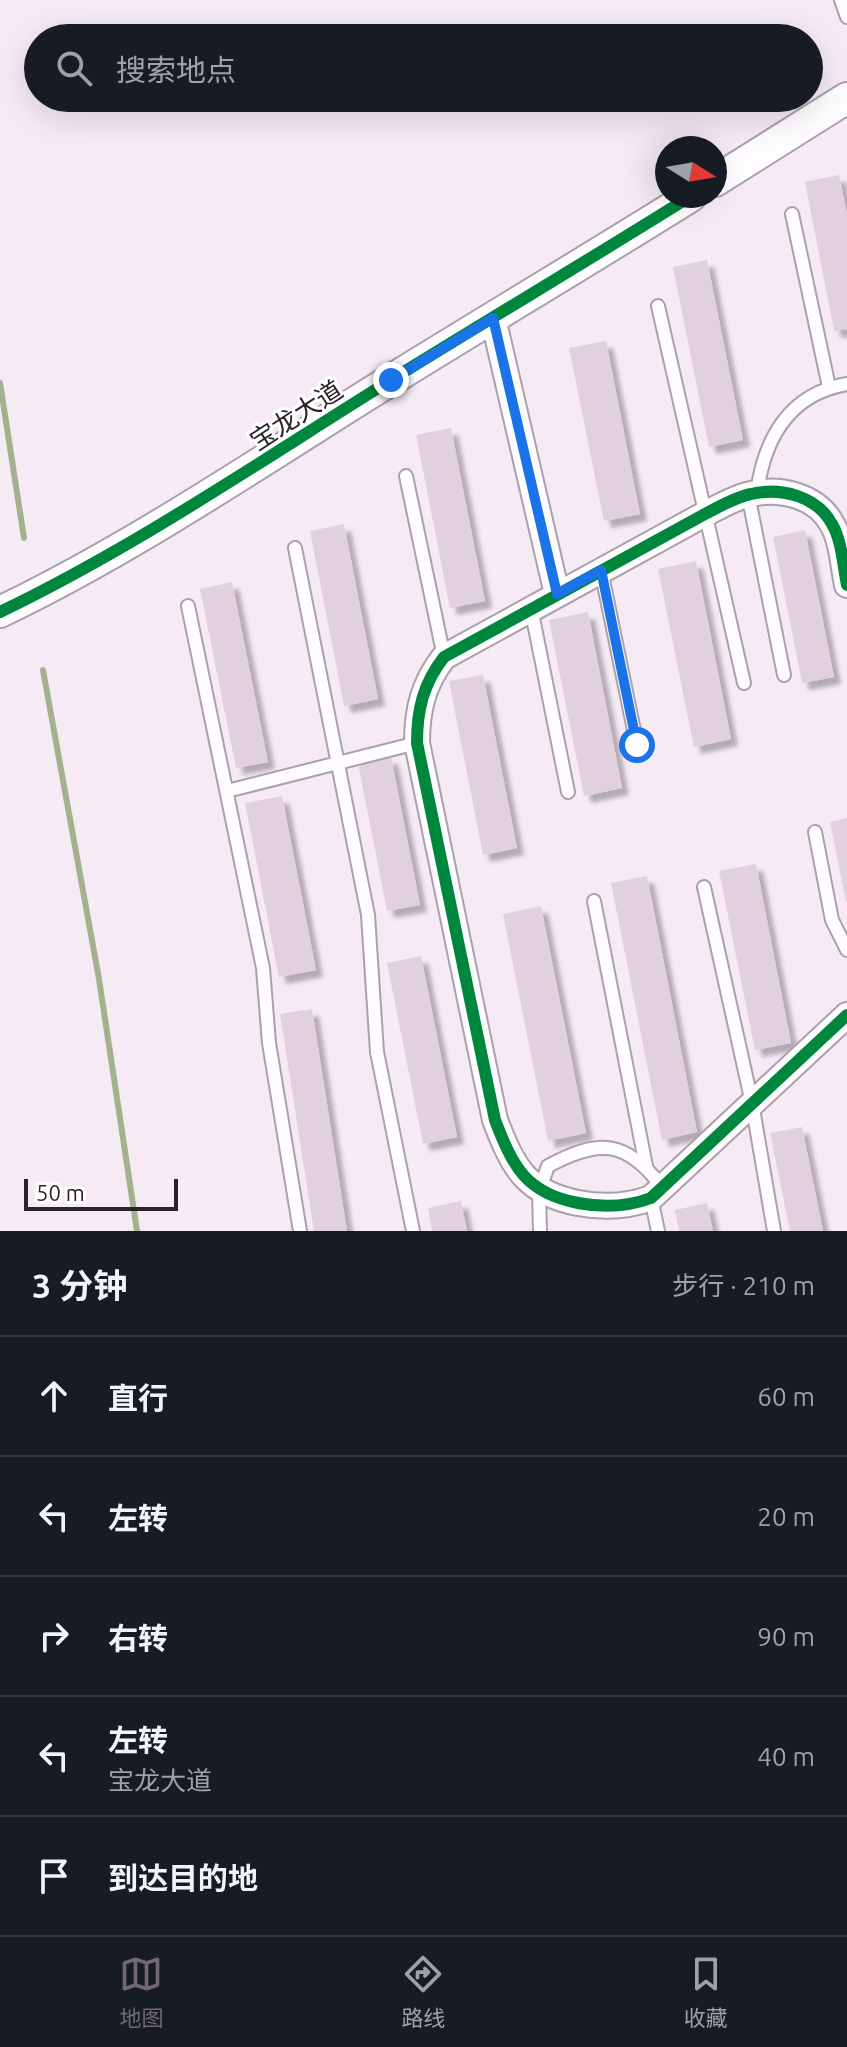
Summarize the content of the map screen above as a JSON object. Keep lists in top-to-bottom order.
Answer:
{
  "streets": {
    "street": ["宝龙大道"]
  },
  "scale_bar": "50 m",
  "north": "right",
  "page": {
    "search": "搜索地点",
    "scale": "50 m",
    "heading": ["3 分钟", "步行 · 210 m"],
    "list": [
      ["直行", "60 m"],
      ["左转", "20 m"],
      ["右转", "90 m"],
      ["左转", "宝龙大道", "40 m"],
      "到达目的地"
    ],
    "nav": ["地图", "路线", "收藏"]
  }
}
